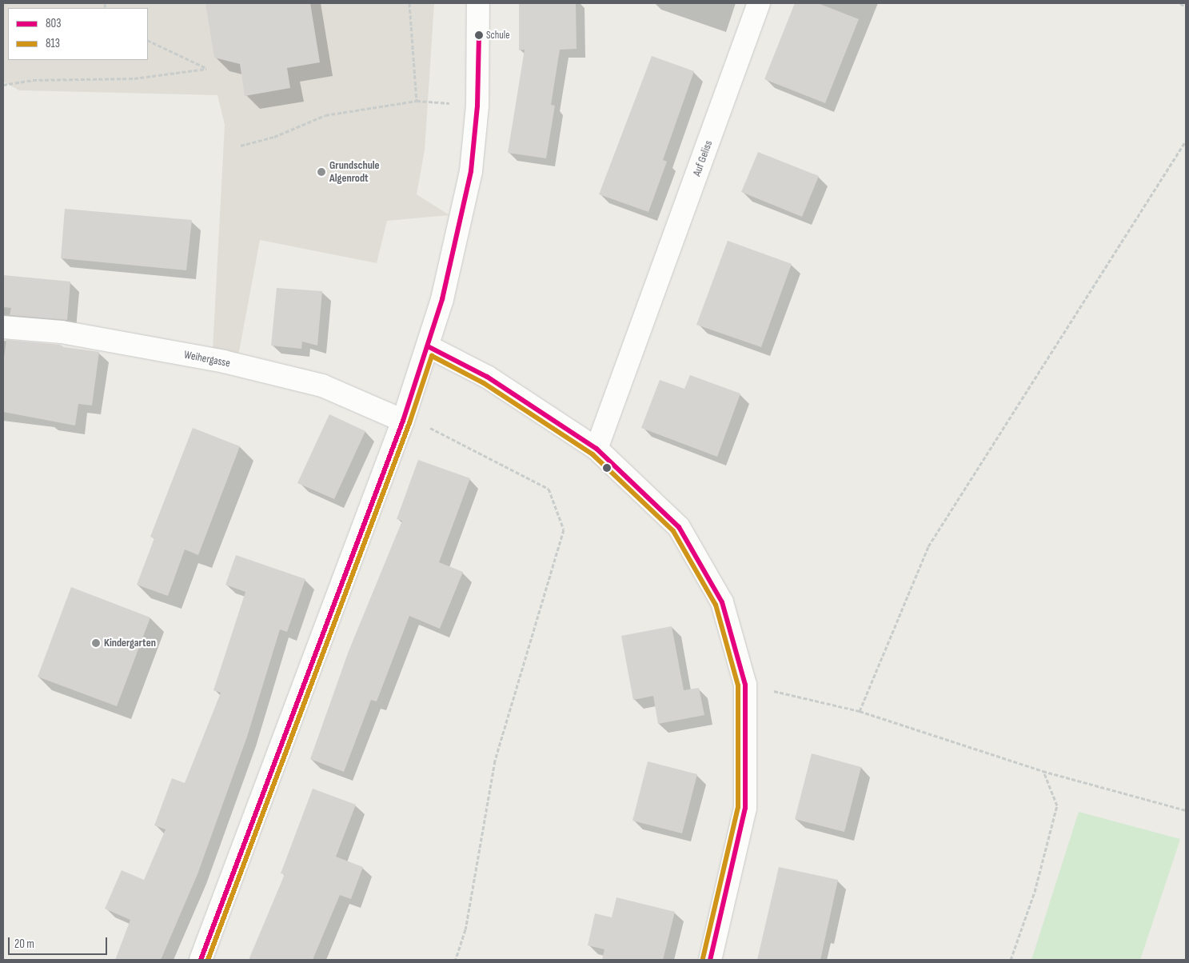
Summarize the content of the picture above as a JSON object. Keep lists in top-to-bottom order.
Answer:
{
  "streets": {
    "street": ["Auf Geliss", "Weihergasse"]
  },
  "places": ["Schule", "Grundschule Algenrodt", "Kindergarten"],
  "lines": ["transit line 803", "transit line 813"],
  "legend": ["803", "813"],
  "scale_bar": "20 m"
}
